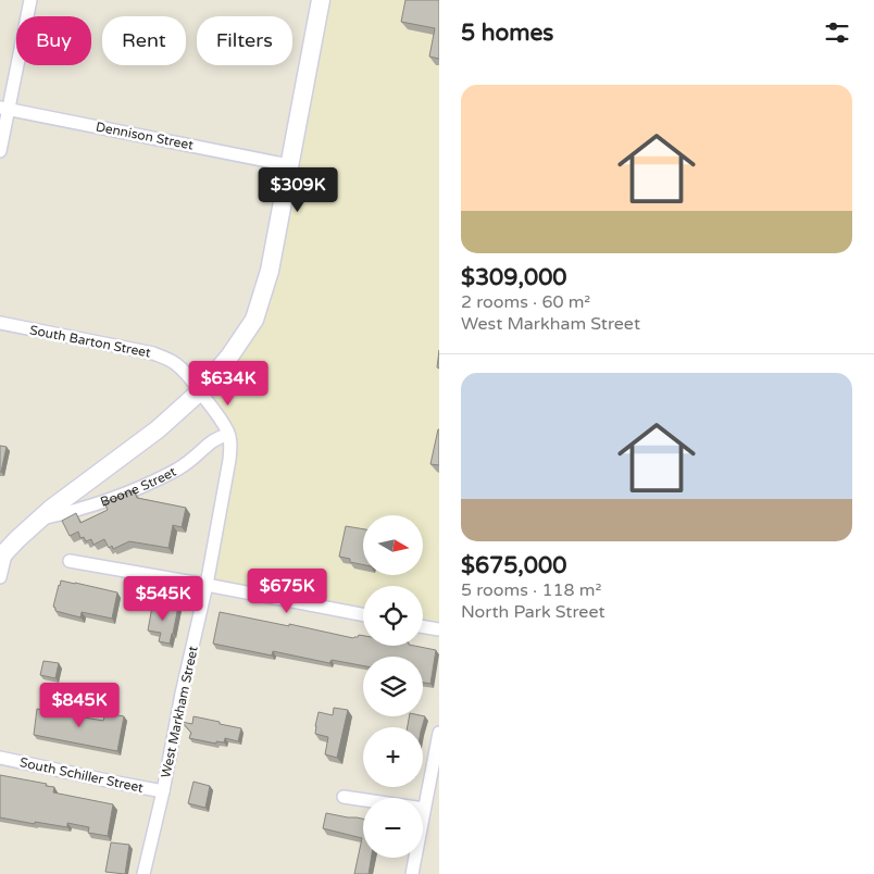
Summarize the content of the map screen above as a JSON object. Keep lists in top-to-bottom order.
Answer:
{
  "streets": {
    "main road": ["Boone Street"],
    "street": [
      "Dennison Street",
      "South Barton Street",
      "West Markham Street",
      "South Schiller Street"
    ]
  },
  "crossings": [
    ["South Barton Street", "Boone Street"],
    ["South Barton Street", "West Markham Street"],
    ["Boone Street", "West Markham Street"],
    ["West Markham Street", "South Schiller Street"]
  ],
  "north": "right",
  "page": {
    "heading": "5 homes",
    "chip": ["Buy", "Rent", "Filters"],
    "list": [
      {
        "name": "$309,000",
        "note": "2 rooms · 60 m² · West Markham Street"
      },
      {
        "name": "$675,000",
        "note": "5 rooms · 118 m² · North Park Street"
      }
    ],
    "price": [
      "$309K",
      "$634K",
      "$675K",
      "$545K",
      "$845K"
    ],
    "map_buttons": ["+", "−"]
  }
}
